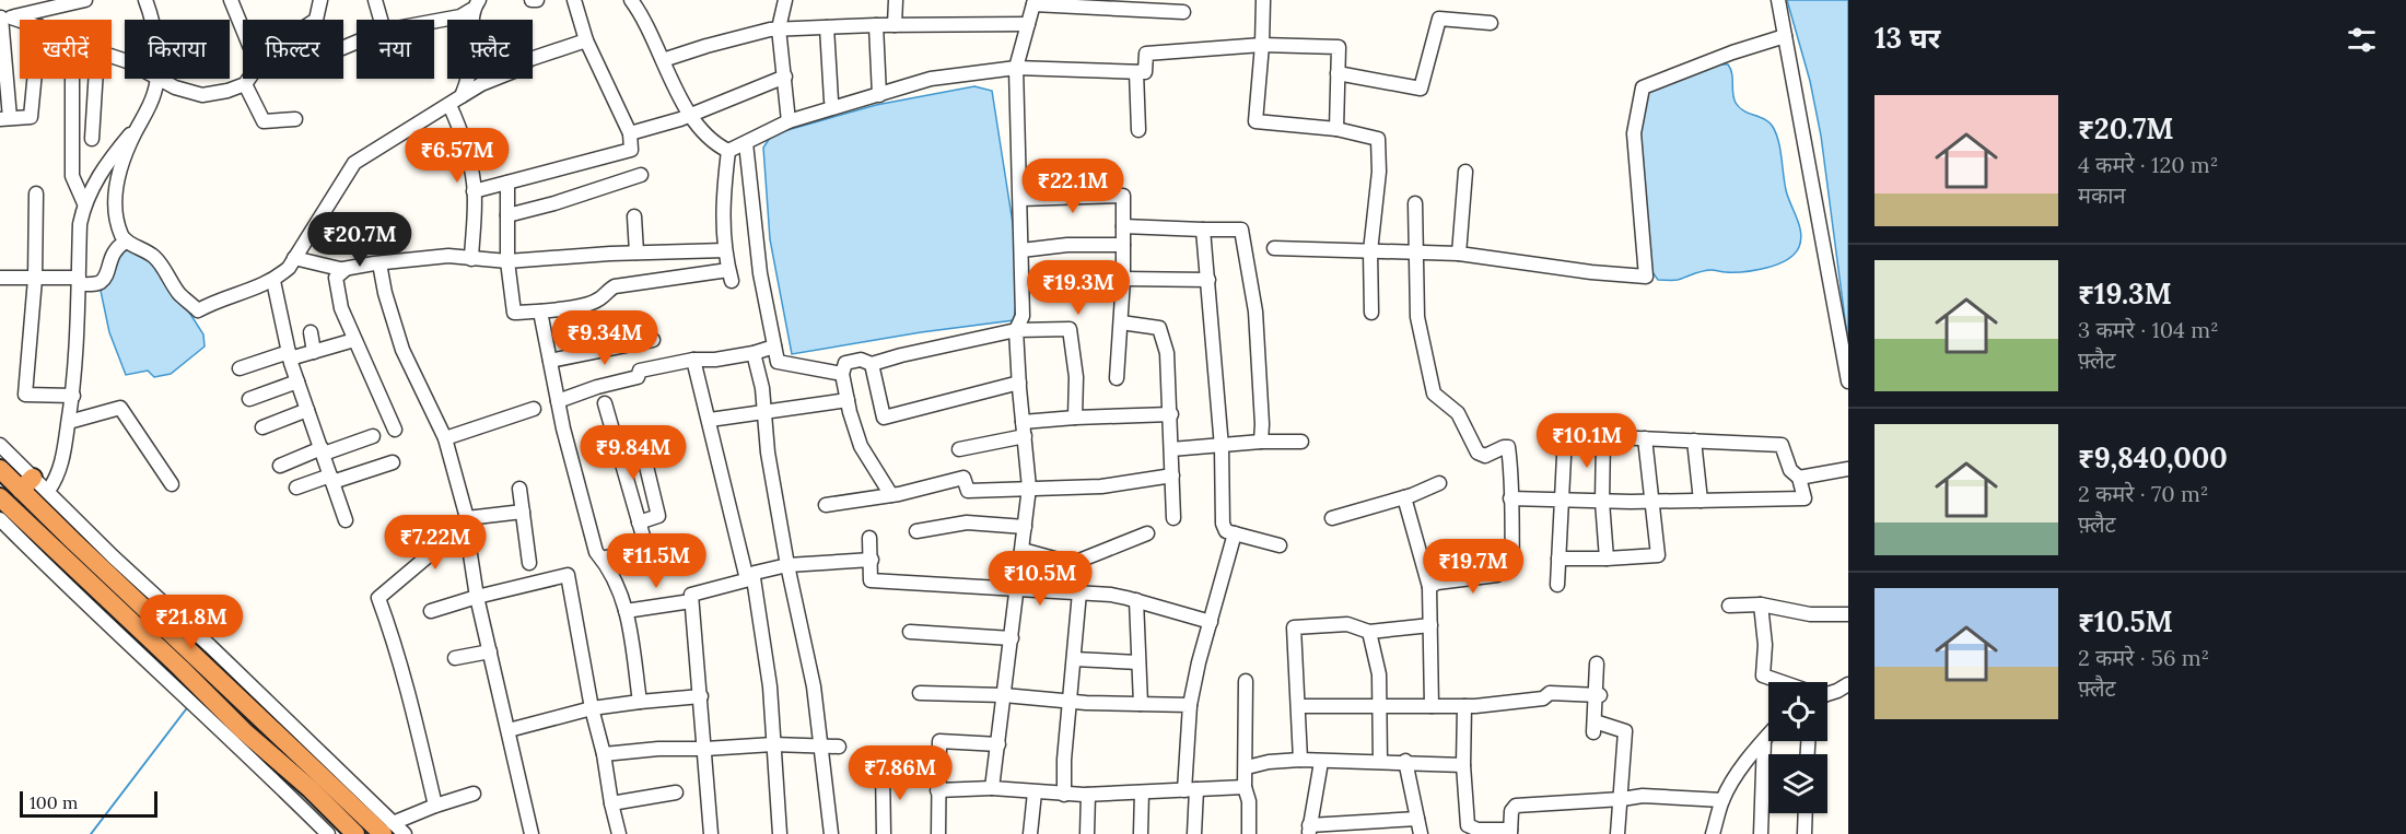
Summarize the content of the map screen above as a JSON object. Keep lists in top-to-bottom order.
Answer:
{
  "scale_bar": "100 m",
  "page": {
    "heading": "13 घर",
    "chip": [
      "खरीदें",
      "किराया",
      "फ़िल्टर",
      "नया",
      "फ़्लैट"
    ],
    "list": [
      {
        "name": "₹20.7M",
        "note": "4 कमरे · 120 m² · मकान"
      },
      {
        "name": "₹19.3M",
        "note": "3 कमरे · 104 m² · फ़्लैट"
      },
      {
        "name": "₹9,840,000",
        "note": "2 कमरे · 70 m² · फ़्लैट"
      },
      {
        "name": "₹10.5M",
        "note": "2 कमरे · 56 m² · फ़्लैट"
      }
    ],
    "price": [
      "₹6.57M",
      "₹22.1M",
      "₹20.7M",
      "₹19.3M",
      "₹9.34M",
      "₹10.1M",
      "₹9.84M",
      "₹7.22M",
      "₹11.5M",
      "₹19.7M",
      "₹10.5M",
      "₹21.8M",
      "₹7.86M"
    ],
    "scale": "100 m"
  }
}
